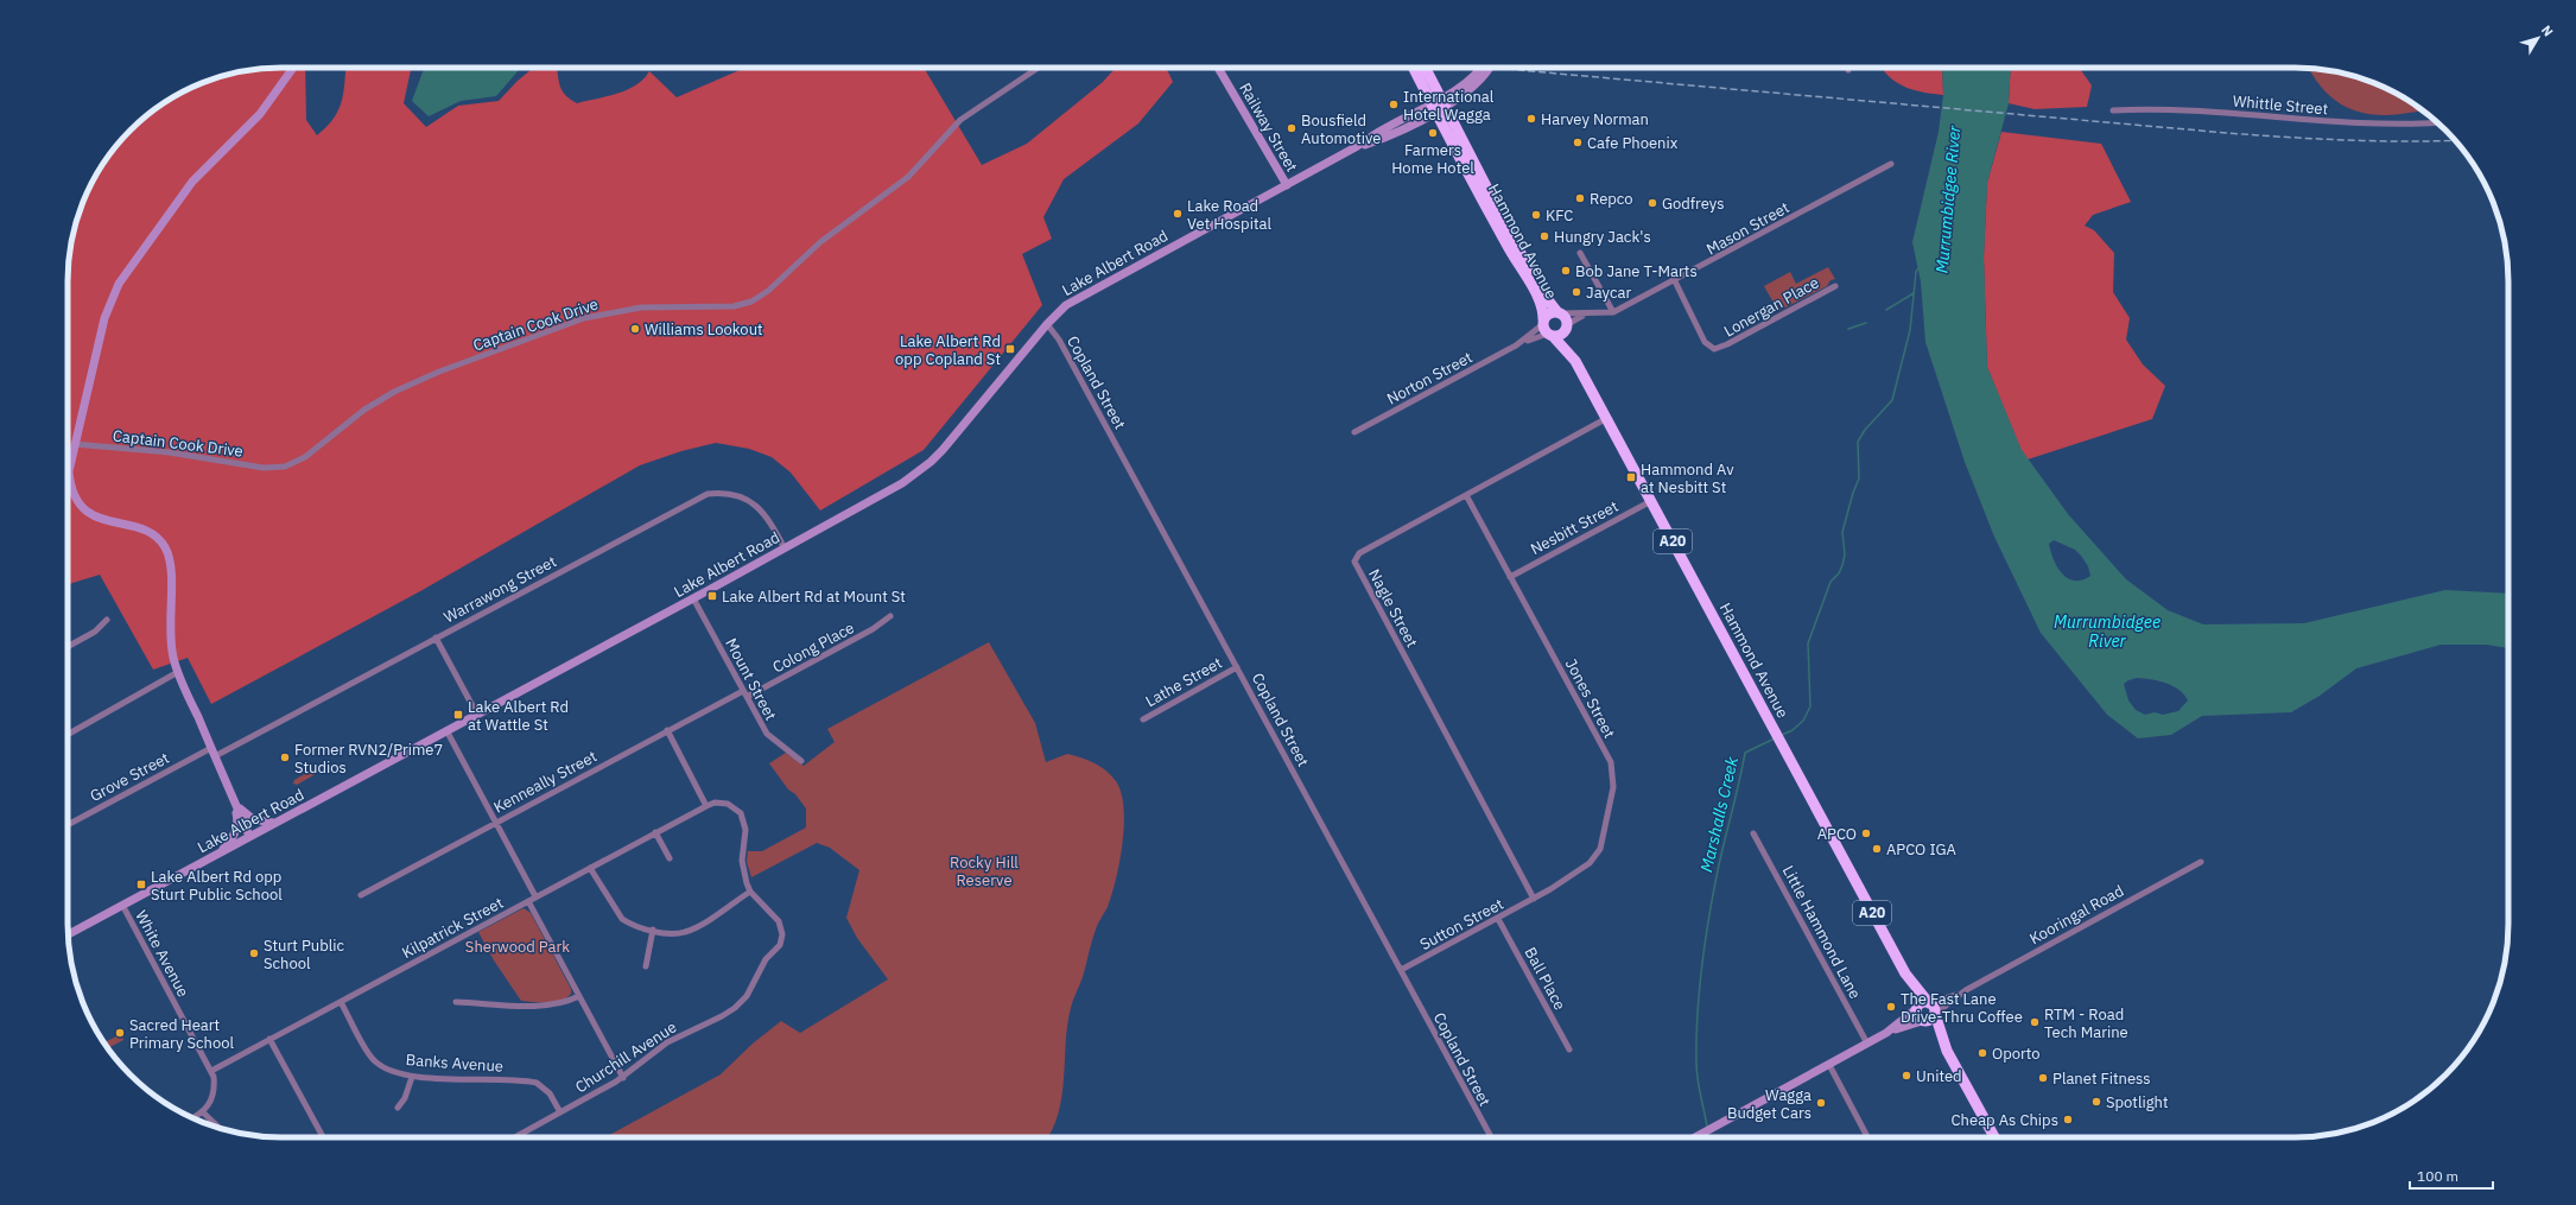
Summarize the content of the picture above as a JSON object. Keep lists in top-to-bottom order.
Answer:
{
  "streets": {
    "highway": ["Hammond Avenue", "A20"],
    "main road": ["Railway Street", "Lake Albert Road"],
    "street": [
      "Whittle Street",
      "Mason Street",
      "Lonergan Place",
      "Captain Cook Drive",
      "Norton Street",
      "Copland Street",
      "Nesbitt Street",
      "Warrawong Street",
      "Nagle Street",
      "Colong Place",
      "Mount Street",
      "Lathe Street",
      "Jones Street",
      "Grove Street",
      "Kenneally Street",
      "Kooringal Road",
      "Sutton Street",
      "Kilpatrick Street",
      "Little Hammond Lane",
      "White Avenue",
      "Ball Place",
      "Churchill Avenue",
      "Banks Avenue"
    ]
  },
  "crossings": [
    ["Railway Street", "Lake Albert Road"],
    ["Mason Street", "Hammond Avenue"],
    ["Mason Street", "Lonergan Place"],
    ["Mason Street", "Norton Street"],
    ["Mason Street", "A20"],
    ["Hammond Avenue", "Lake Albert Road"],
    ["Hammond Avenue", "Norton Street"],
    ["Hammond Avenue", "Nesbitt Street"],
    ["Hammond Avenue", "A20"],
    ["Hammond Avenue", "Nagle Street"],
    ["Hammond Avenue", "Kooringal Road"],
    ["Lake Albert Road", "Copland Street"],
    ["Lake Albert Road", "A20"],
    ["Lake Albert Road", "Warrawong Street"],
    ["Lake Albert Road", "Mount Street"],
    ["Lake Albert Road", "White Avenue"],
    ["Norton Street", "A20"],
    ["Copland Street", "Lathe Street"],
    ["Copland Street", "Sutton Street"],
    ["Nesbitt Street", "Jones Street"],
    ["A20", "Kooringal Road"],
    ["Warrawong Street", "Grove Street"],
    ["Nagle Street", "Jones Street"],
    ["Nagle Street", "Sutton Street"],
    ["Colong Place", "Mount Street"],
    ["Mount Street", "Kenneally Street"],
    ["Jones Street", "Sutton Street"],
    ["Sutton Street", "Ball Place"],
    ["Kilpatrick Street", "White Avenue"],
    ["Kilpatrick Street", "Churchill Avenue"],
    ["Kilpatrick Street", "Banks Avenue"],
    ["Churchill Avenue", "Banks Avenue"]
  ],
  "water": ["Murrumbidgee River", "Marshalls Creek"],
  "parks": ["Rocky Hill Reserve", "Sherwood Park"],
  "places": {
    "other": [
      "International Hotel Wagga",
      "Harvey Norman",
      "Bousfield Automotive",
      "Farmers Home Hotel",
      "Cafe Phoenix",
      "Repco",
      "Godfreys",
      "Lake Road Vet Hospital",
      "KFC",
      "Hungry Jack's",
      "Bob Jane T-Marts",
      "Jaycar",
      "Williams Lookout",
      "Former RVN2/Prime7 Studios",
      "APCO",
      "APCO IGA",
      "Sturt Public School",
      "The Fast Lane Drive-Thru Coffee",
      "RTM - Road Tech Marine",
      "Sacred Heart Primary School",
      "Oporto",
      "United",
      "Planet Fitness",
      "Spotlight",
      "Wagga Budget Cars",
      "Cheap As Chips"
    ],
    "transit": [
      "Lake Albert Rd opp Copland St",
      "Hammond Av at Nesbitt St",
      "Lake Albert Rd at Mount St",
      "Lake Albert Rd at Wattle St",
      "Lake Albert Rd opp Sturt Public School"
    ]
  },
  "scale_bar": "100 m",
  "north": "top right"
}
